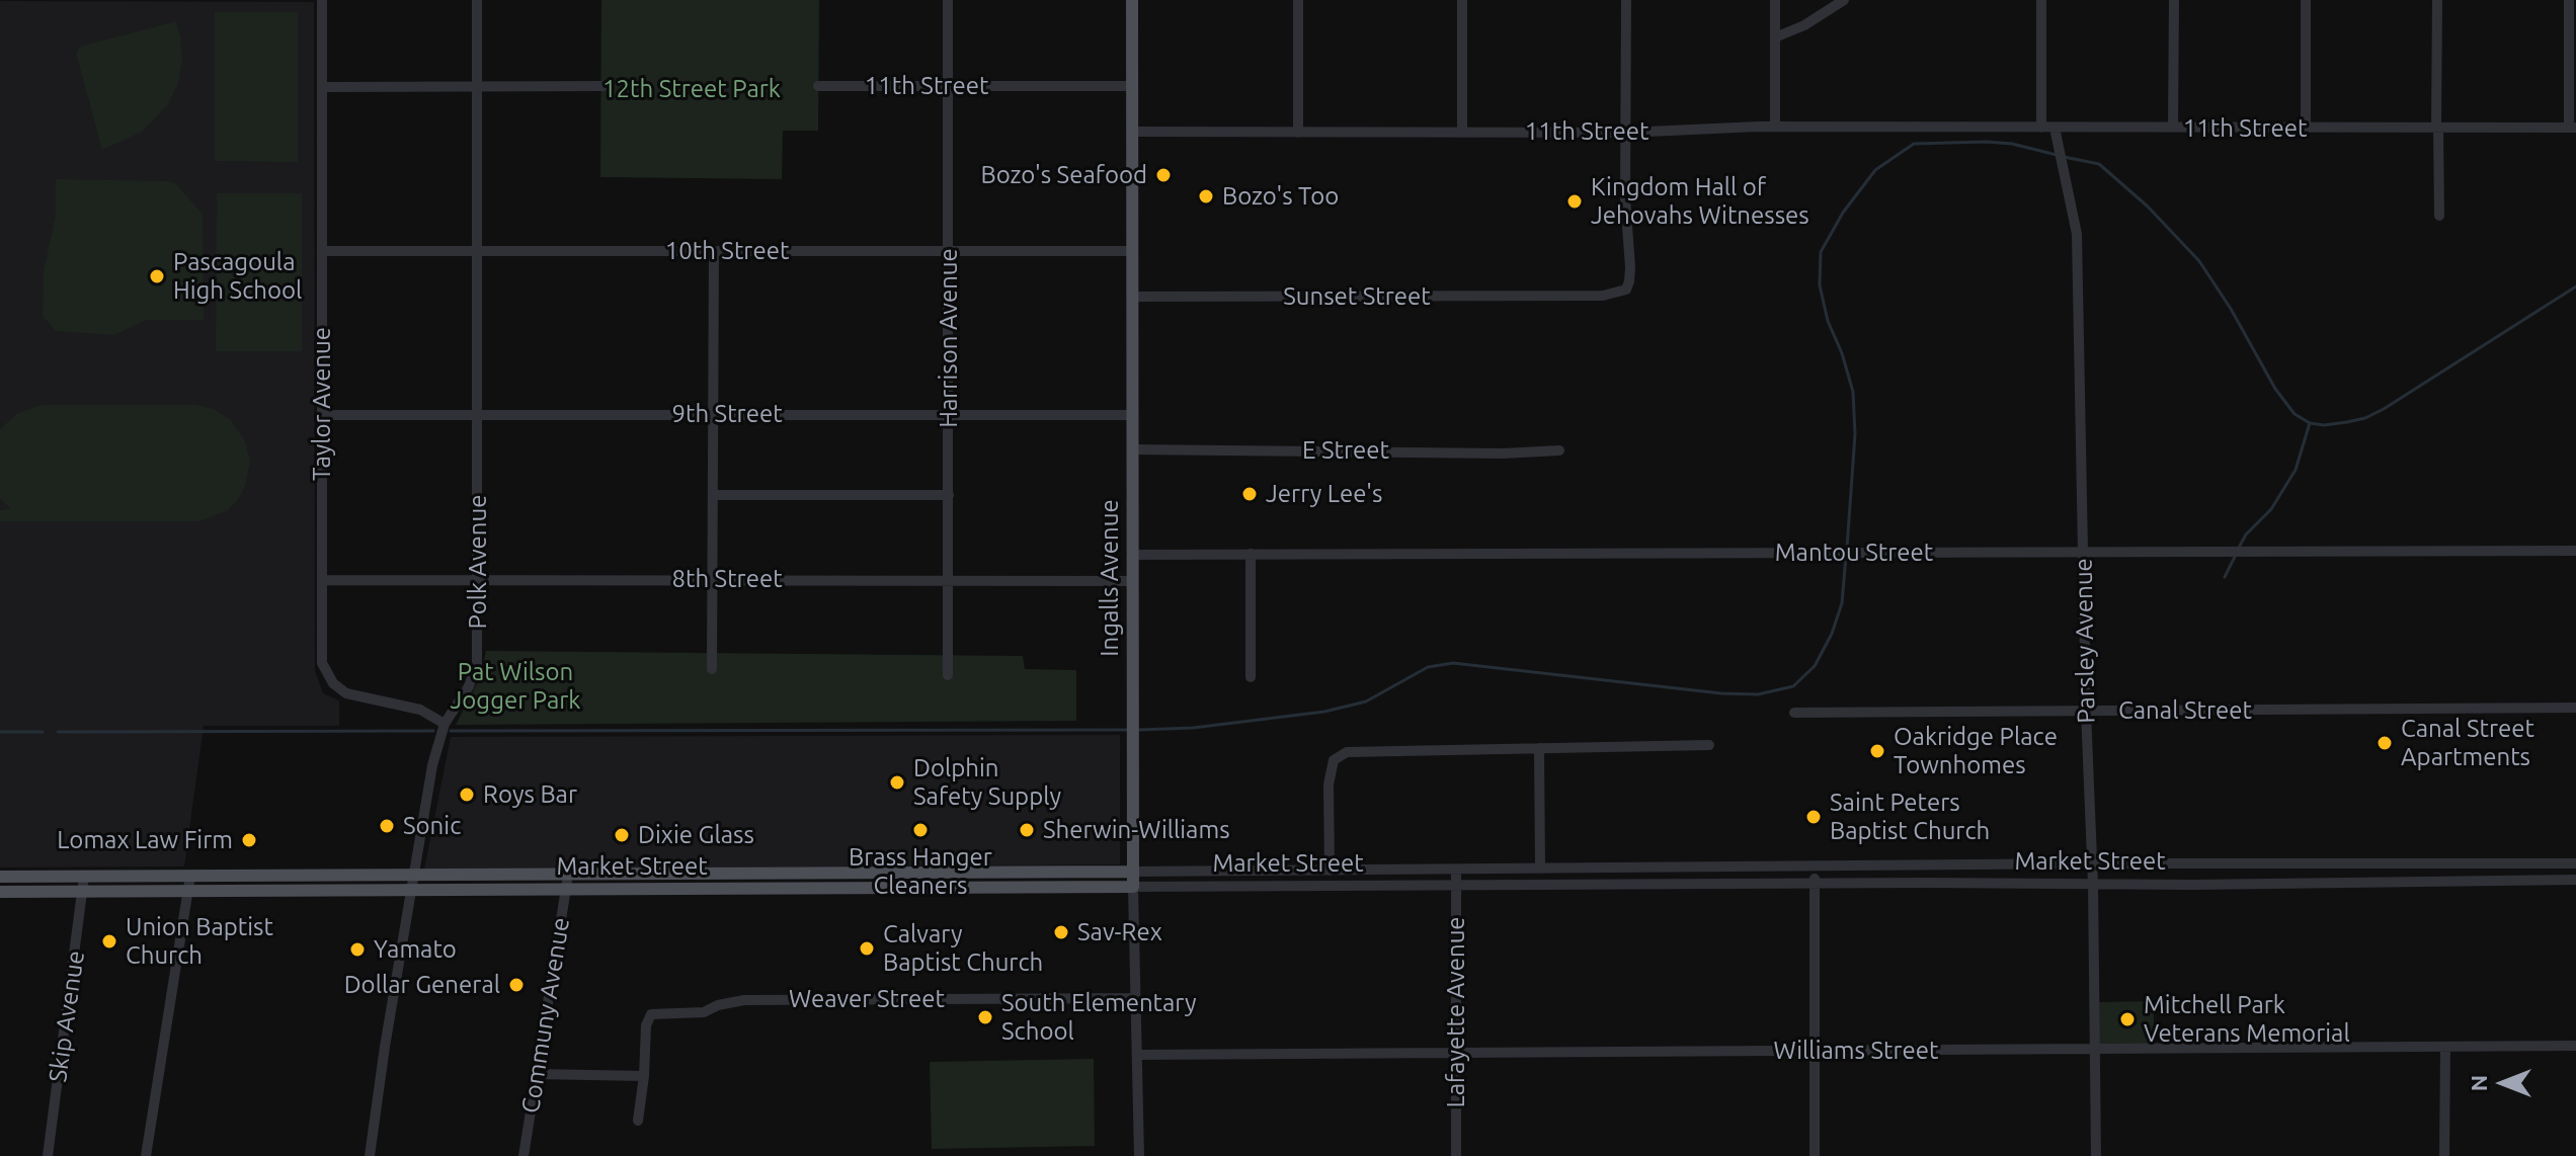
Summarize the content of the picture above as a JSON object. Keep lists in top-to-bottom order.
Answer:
{
  "streets": {
    "main road": ["Ingalls Avenue", "Market Street"],
    "street": [
      "11th Street",
      "10th Street",
      "Sunset Street",
      "Harrison Avenue",
      "Taylor Avenue",
      "9th Street",
      "E Street",
      "Mantou Street",
      "Polk Avenue",
      "8th Street",
      "Parsley Avenue",
      "Canal Street",
      "Weaver Street",
      "Lafayette Avenue",
      "Communy Avenue",
      "Skip Avenue",
      "Williams Street"
    ]
  },
  "crossings": [
    ["11th Street", "Sunset Street"],
    ["11th Street", "Harrison Avenue"],
    ["11th Street", "Ingalls Avenue"],
    ["11th Street", "Parsley Avenue"],
    ["10th Street", "Harrison Avenue"],
    ["10th Street", "Taylor Avenue"],
    ["10th Street", "Polk Avenue"],
    ["10th Street", "Ingalls Avenue"],
    ["Sunset Street", "Ingalls Avenue"],
    ["Harrison Avenue", "9th Street"],
    ["Harrison Avenue", "8th Street"],
    ["Taylor Avenue", "9th Street"],
    ["Taylor Avenue", "Polk Avenue"],
    ["Taylor Avenue", "8th Street"],
    ["9th Street", "Polk Avenue"],
    ["9th Street", "Ingalls Avenue"],
    ["E Street", "Ingalls Avenue"],
    ["Mantou Street", "Ingalls Avenue"],
    ["Mantou Street", "Parsley Avenue"],
    ["Polk Avenue", "8th Street"],
    ["Polk Avenue", "Market Street"],
    ["Ingalls Avenue", "8th Street"],
    ["Ingalls Avenue", "Market Street"],
    ["Ingalls Avenue", "Weaver Street"],
    ["Ingalls Avenue", "Williams Street"],
    ["Parsley Avenue", "Canal Street"],
    ["Parsley Avenue", "Market Street"],
    ["Parsley Avenue", "Williams Street"],
    ["Market Street", "Lafayette Avenue"],
    ["Market Street", "Communy Avenue"],
    ["Market Street", "Skip Avenue"],
    ["Lafayette Avenue", "Williams Street"]
  ],
  "parks": ["12th Street Park", "Pat Wilson Jogger Park"],
  "places": [
    "Bozo's Seafood",
    "Bozo's Too",
    "Kingdom Hall of Jehovahs Witnesses",
    "Pascagoula High School",
    "Jerry Lee's",
    "Canal Street Apartments",
    "Oakridge Place Townhomes",
    "Dolphin Safety Supply",
    "Roys Bar",
    "Saint Peters Baptist Church",
    "Sonic",
    "Brass Hanger Cleaners",
    "Sherwin-Williams",
    "Dixie Glass",
    "Lomax Law Firm",
    "Sav-Rex",
    "Union Baptist Church",
    "Calvary Baptist Church",
    "Yamato",
    "Dollar General",
    "South Elementary School",
    "Mitchell Park Veterans Memorial"
  ],
  "north": "left"
}
